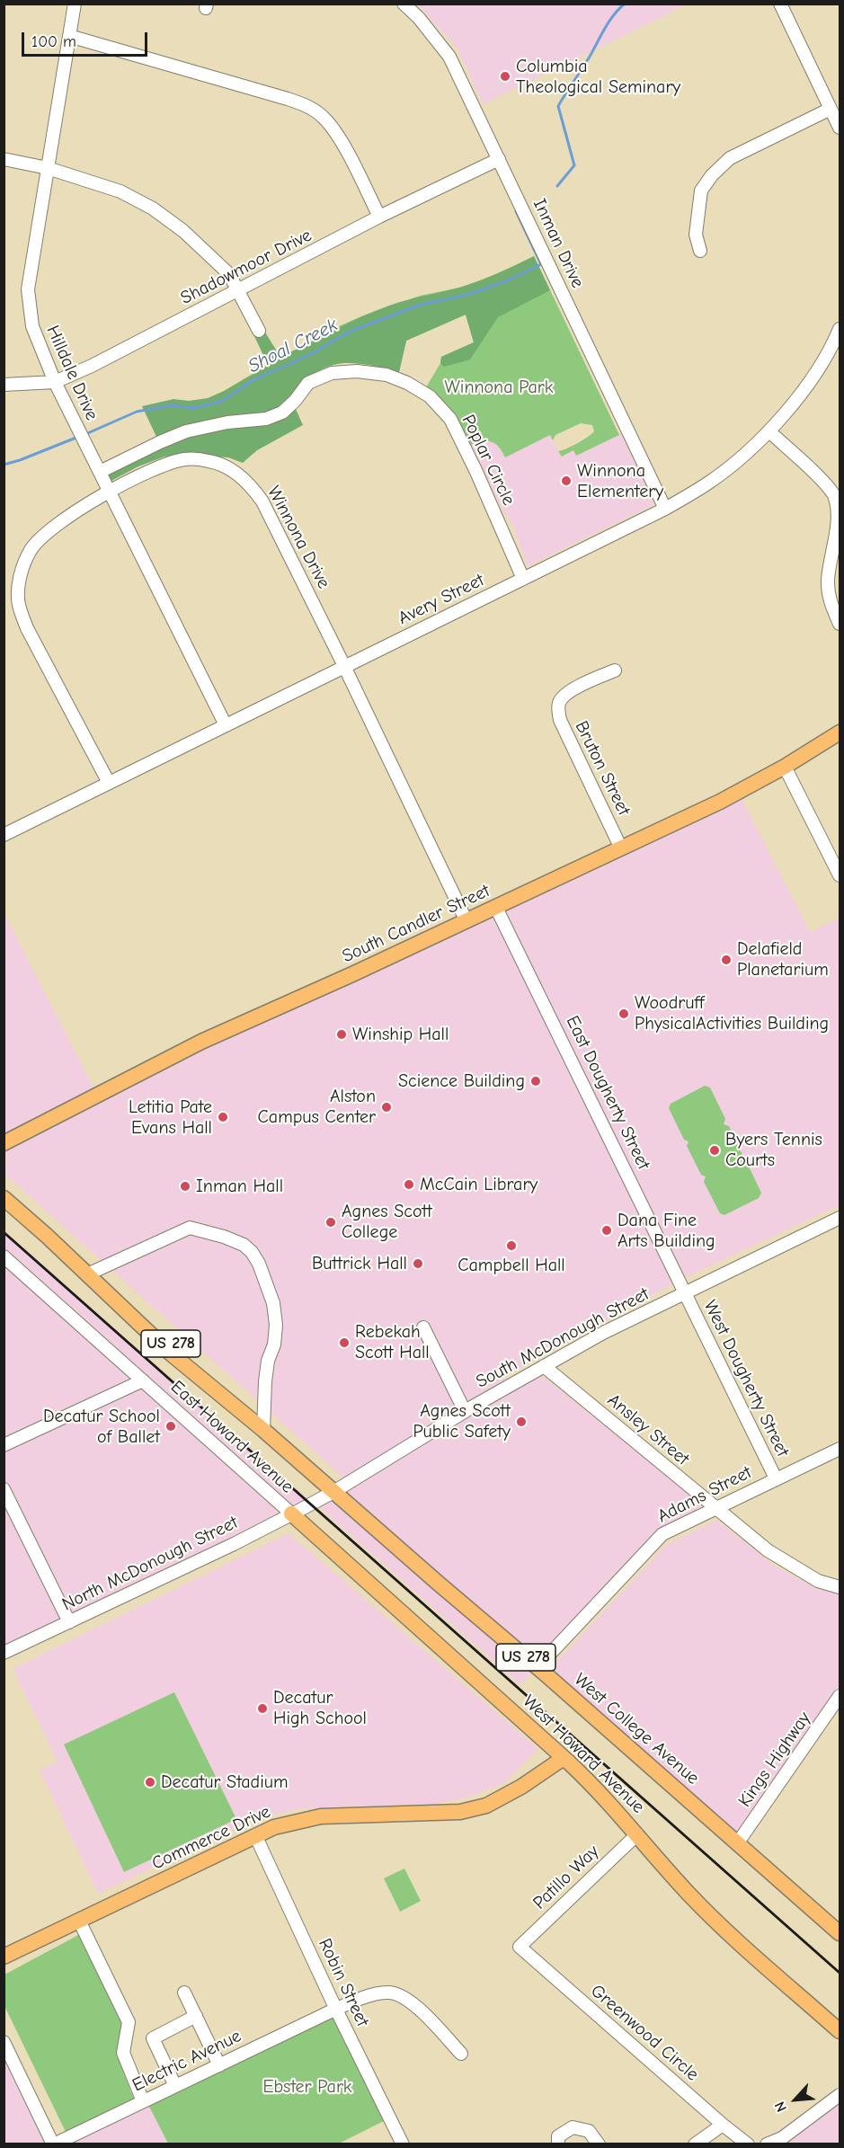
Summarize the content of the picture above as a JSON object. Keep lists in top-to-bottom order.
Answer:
{
  "streets": {
    "main road": [
      "South Candler Street",
      "US 278",
      "West College Avenue",
      "West Howard Avenue",
      "Commerce Drive"
    ],
    "street": [
      "Inman Drive",
      "Shadowmoor Drive",
      "Hilldale Drive",
      "Poplar Circle",
      "Winnona Drive",
      "Avery Street",
      "Bruton Street",
      "East Dougherty Street",
      "South McDonough Street",
      "West Dougherty Street",
      "Ansley Street",
      "East Howard Avenue",
      "Adams Street",
      "North McDonough Street",
      "Kings Highway",
      "Patillo Way",
      "Robin Street",
      "Greenwood Circle",
      "Electric Avenue"
    ]
  },
  "crossings": [
    ["Inman Drive", "Shadowmoor Drive"],
    ["Inman Drive", "Avery Street"],
    ["Shadowmoor Drive", "Hilldale Drive"],
    ["Hilldale Drive", "Poplar Circle"],
    ["Hilldale Drive", "Winnona Drive"],
    ["Hilldale Drive", "Avery Street"],
    ["Poplar Circle", "Avery Street"],
    ["Winnona Drive", "Avery Street"],
    ["Winnona Drive", "South Candler Street"],
    ["Bruton Street", "South Candler Street"],
    ["South Candler Street", "East Dougherty Street"],
    ["East Dougherty Street", "South McDonough Street"],
    ["East Dougherty Street", "West Dougherty Street"],
    ["South McDonough Street", "US 278"],
    ["South McDonough Street", "West Dougherty Street"],
    ["South McDonough Street", "Ansley Street"],
    ["South McDonough Street", "North McDonough Street"],
    ["South McDonough Street", "West College Avenue"],
    ["US 278", "West College Avenue"],
    ["West Dougherty Street", "Adams Street"],
    ["Ansley Street", "Adams Street"],
    ["East Howard Avenue", "North McDonough Street"],
    ["East Howard Avenue", "West Howard Avenue"],
    ["Adams Street", "West College Avenue"],
    ["North McDonough Street", "West Howard Avenue"],
    ["West College Avenue", "Kings Highway"],
    ["West Howard Avenue", "Commerce Drive"],
    ["West Howard Avenue", "Patillo Way"],
    ["Commerce Drive", "Robin Street"],
    ["Patillo Way", "Greenwood Circle"],
    ["Robin Street", "Electric Avenue"]
  ],
  "water": ["Shoal Creek"],
  "parks": ["Winnona Park", "Ebster Park"],
  "places": [
    "Columbia Theological Seminary",
    "Winnona Elementery",
    "Delafield Planetarium",
    "Woodruff PhysicalActivities Building",
    "Winship Hall",
    "Science Building",
    "Alston Campus Center",
    "Letitia Pate Evans Hall",
    "Byers Tennis Courts",
    "McCain Library",
    "Inman Hall",
    "Agnes Scott College",
    "Dana Fine Arts Building",
    "Campbell Hall",
    "Buttrick Hall",
    "Rebekah Scott Hall",
    "Agnes Scott Public Safety",
    "Decatur School of Ballet",
    "Decatur High School",
    "Decatur Stadium"
  ],
  "scale_bar": "100 m",
  "north": "bottom left"
}
